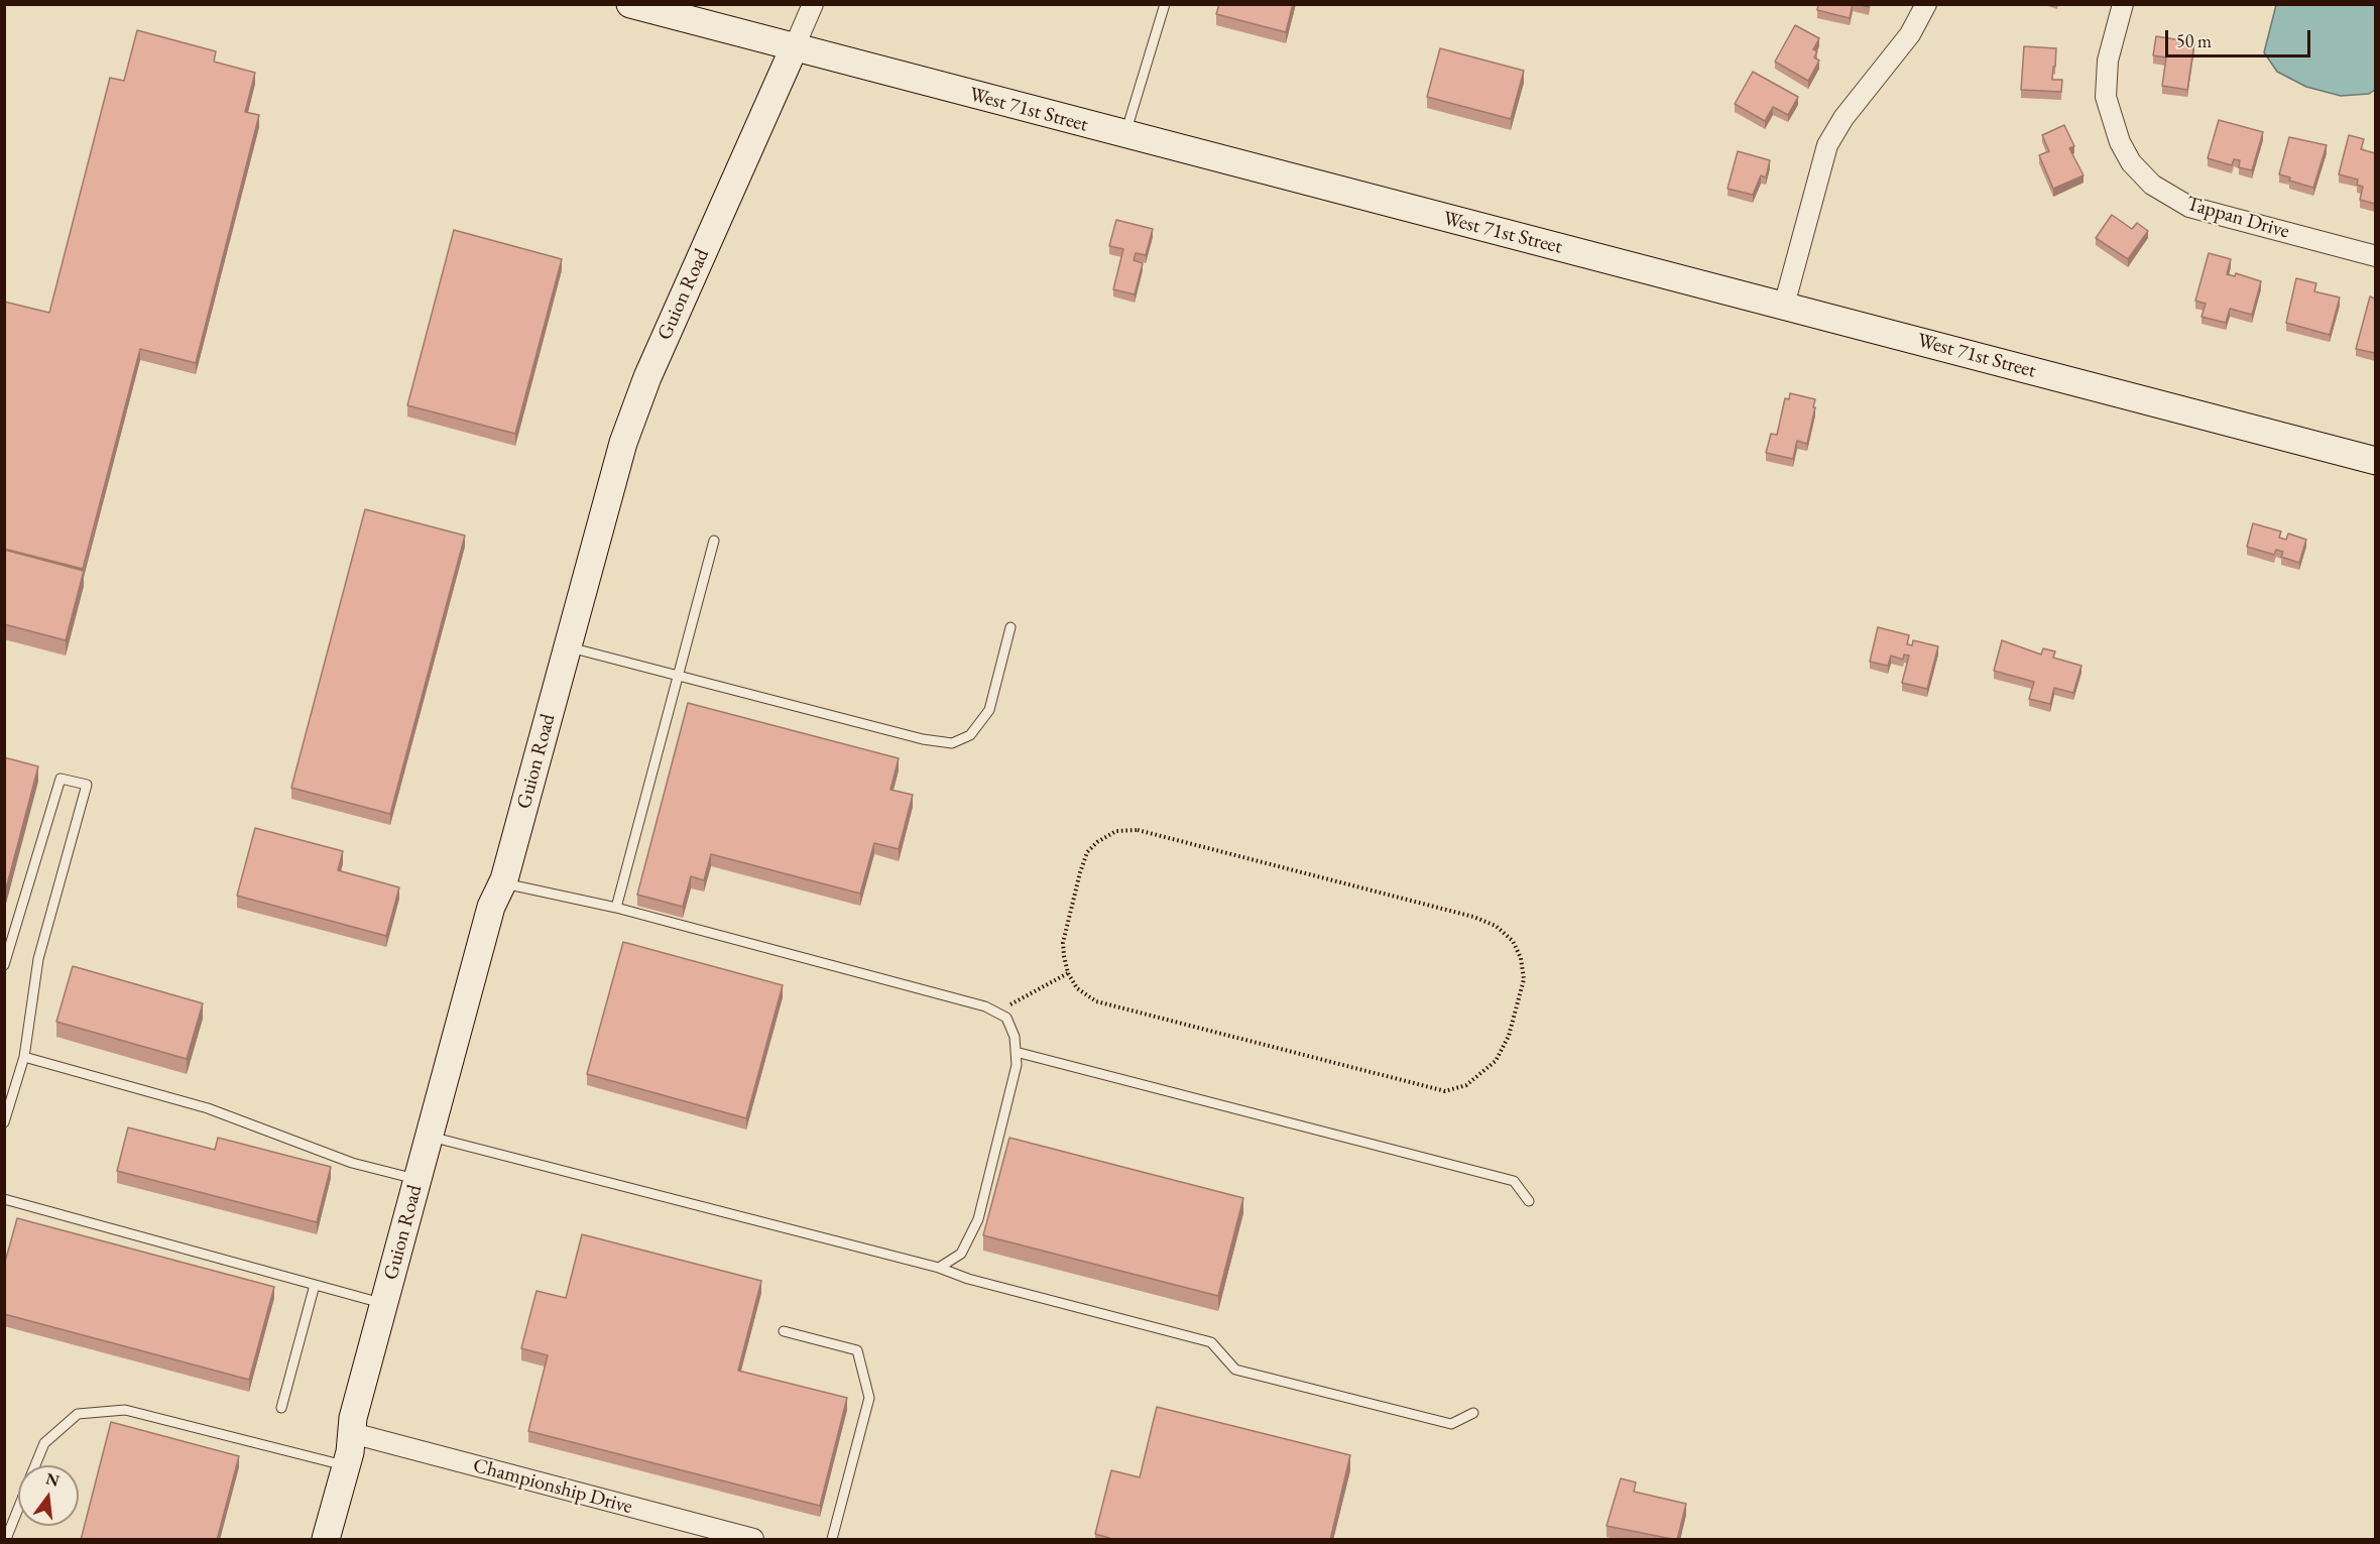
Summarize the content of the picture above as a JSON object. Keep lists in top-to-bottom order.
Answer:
{
  "streets": {
    "main road": ["West 71st Street", "Guion Road"],
    "street": ["Tappan Drive", "Championship Drive"]
  },
  "crossings": [
    ["West 71st Street", "Guion Road"],
    ["Guion Road", "Championship Drive"]
  ],
  "scale_bar": "50 m",
  "north": "top"
}
